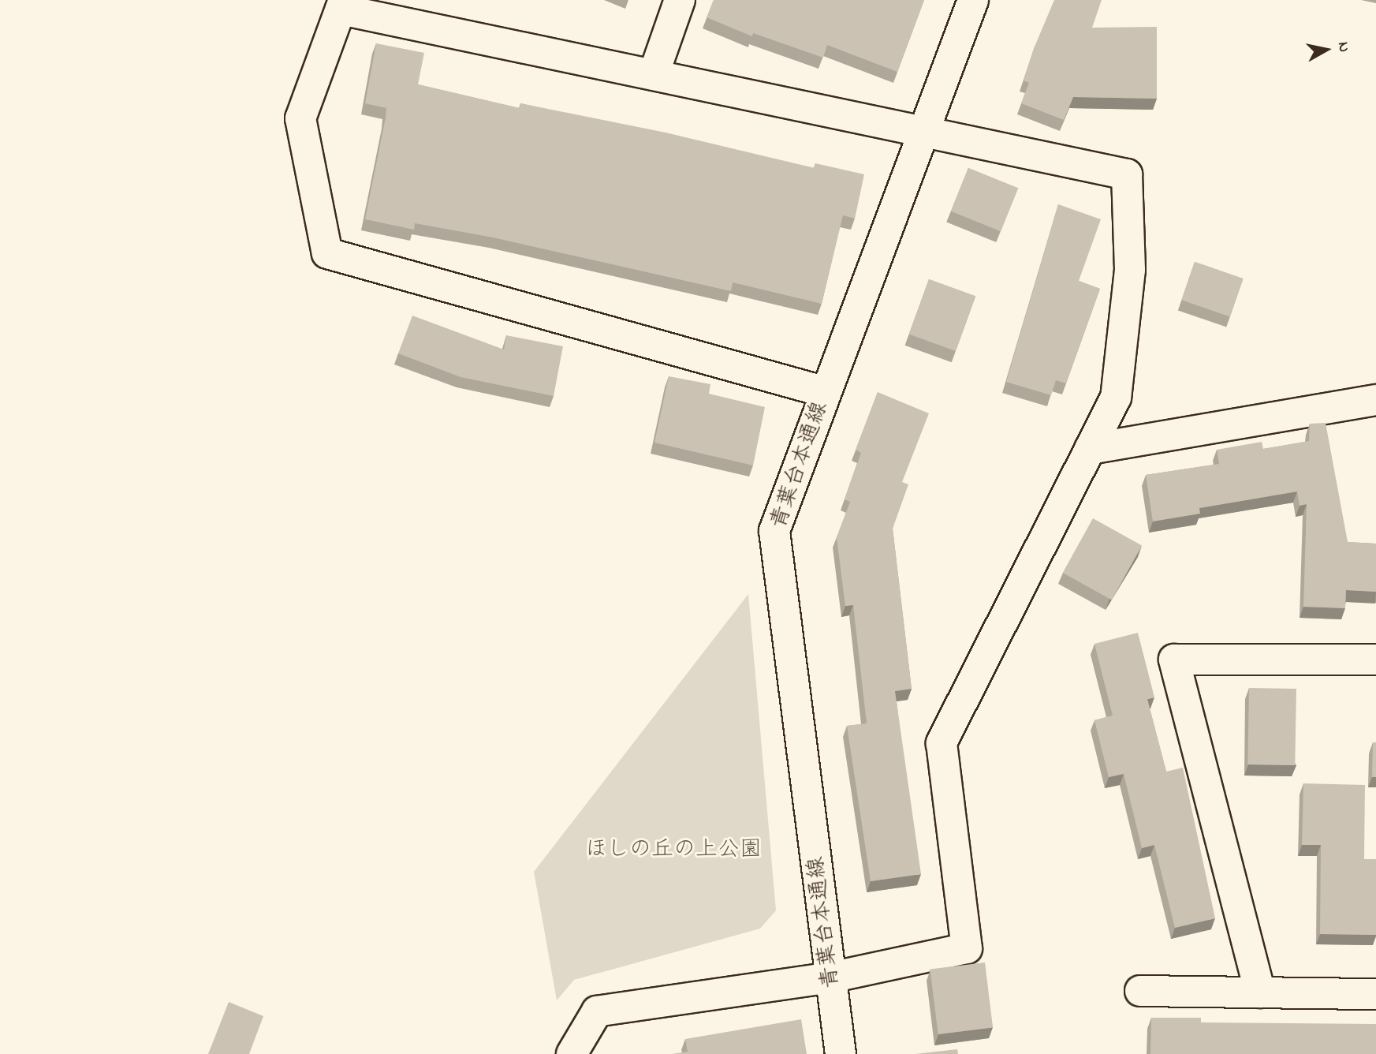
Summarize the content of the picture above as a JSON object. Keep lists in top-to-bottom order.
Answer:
{
  "streets": {
    "street": ["青葉台本通線"]
  },
  "parks": ["ほしの丘の上公園"],
  "north": "right"
}
